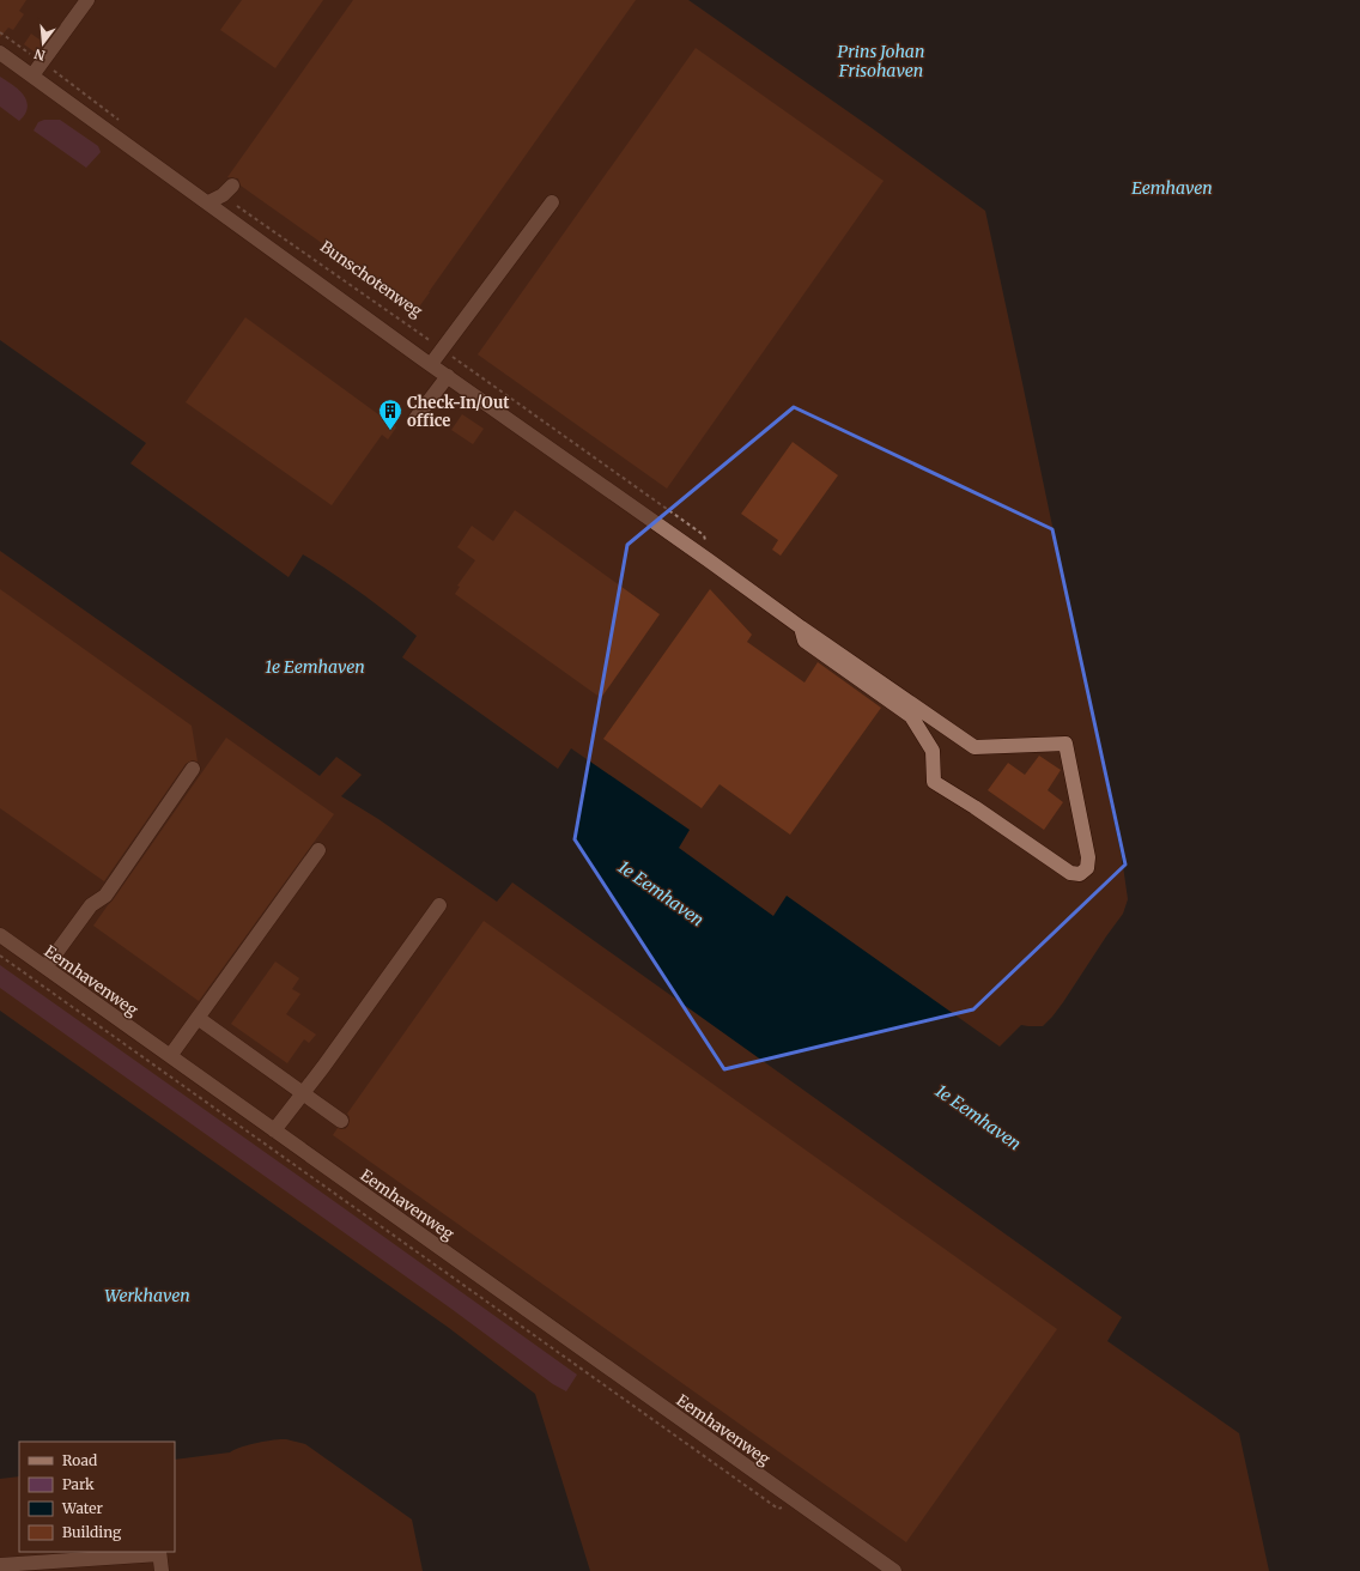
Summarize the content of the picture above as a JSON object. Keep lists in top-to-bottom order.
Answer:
{
  "streets": {
    "street": ["Eemhavenweg"],
    "path": ["Bunschotenweg"]
  },
  "water": [
    "Prins Johan Frisohaven",
    "Eemhaven",
    "1e Eemhaven",
    "Werkhaven"
  ],
  "places": {
    "building": ["Check-In/Out office"]
  },
  "legend": [
    "Road",
    "Park",
    "Water",
    "Building"
  ],
  "north": "bottom"
}
